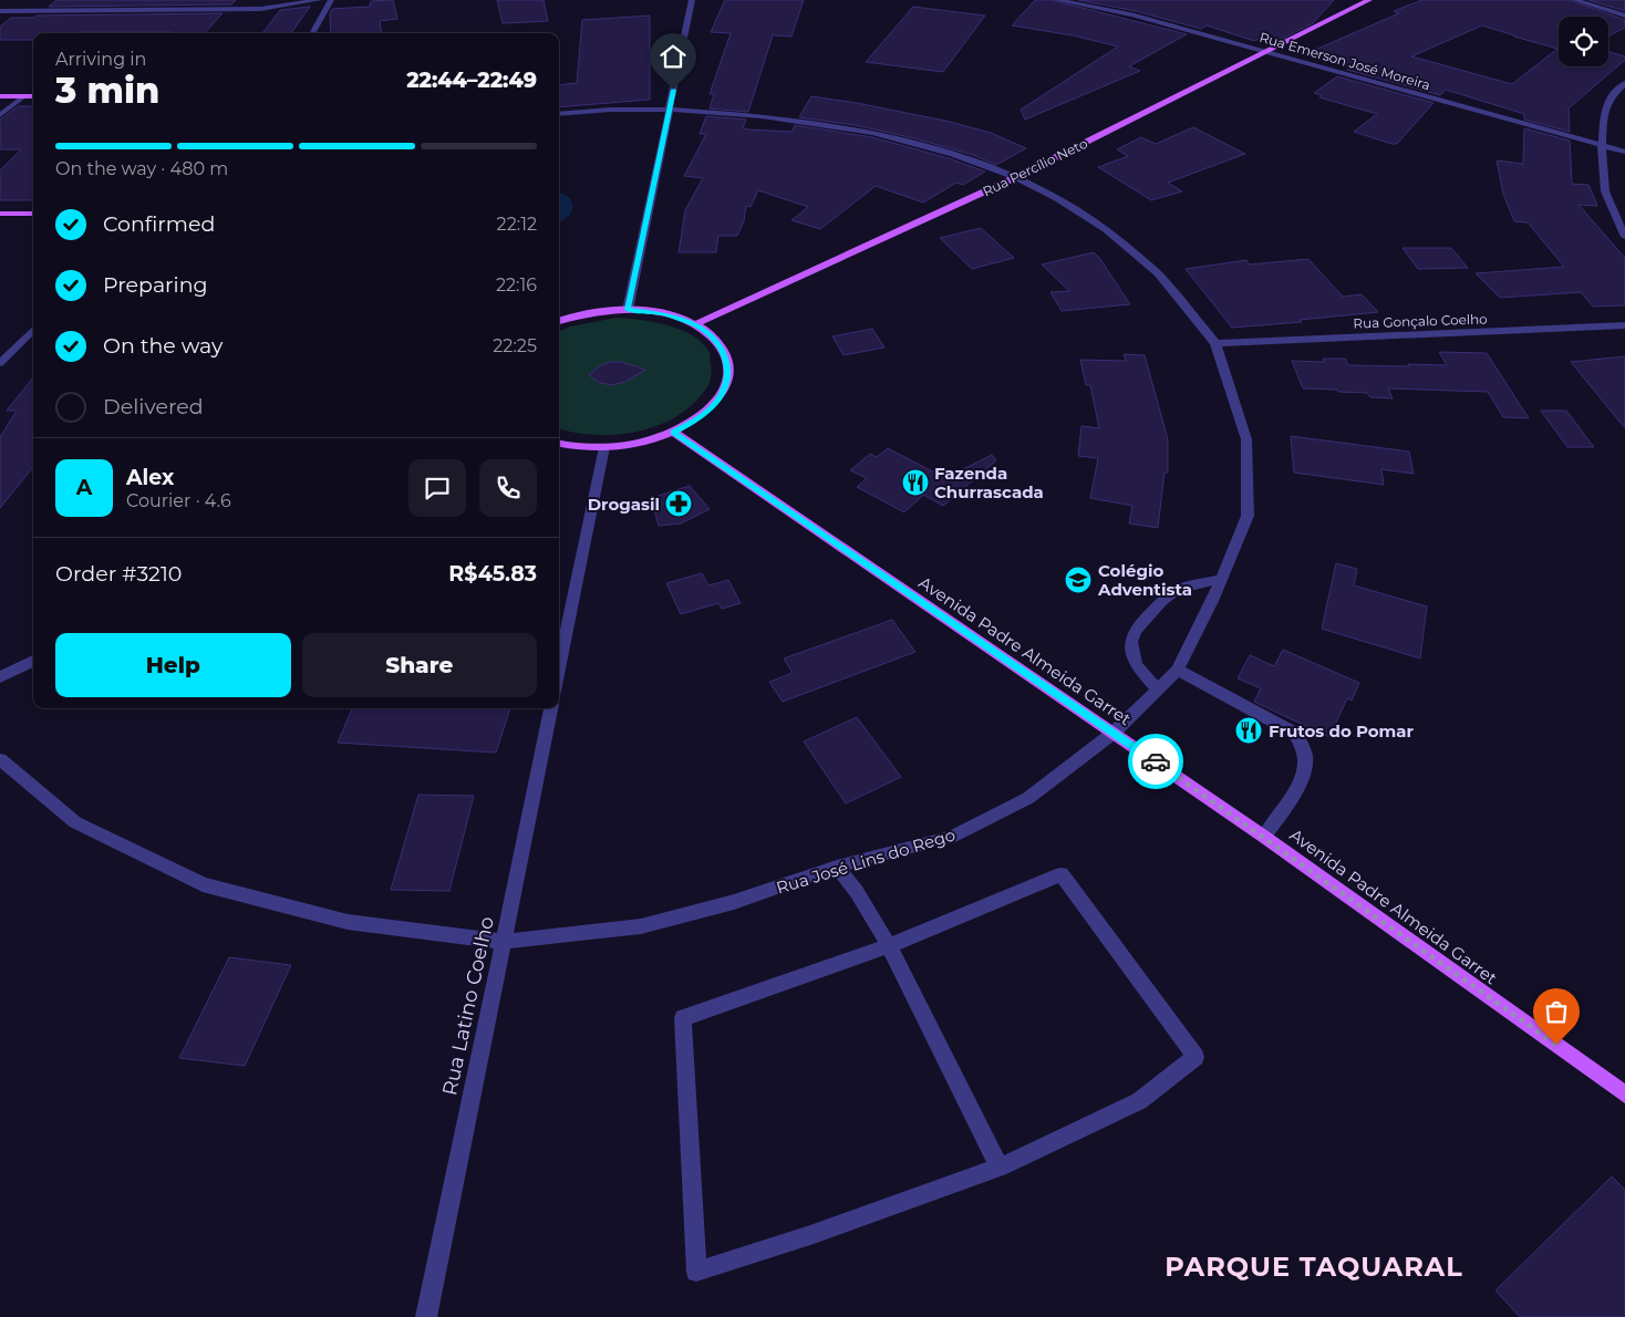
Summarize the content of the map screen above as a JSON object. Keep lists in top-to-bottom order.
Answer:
{
  "streets": {
    "main road": ["Rua Percílio Neto", "Avenida Padre Almeida Garret"],
    "street": [
      "Rua Emerson José Moreira",
      "Rua Gonçalo Coelho",
      "Rua José Lins do Rego",
      "Rua Latino Coelho"
    ]
  },
  "crossings": [
    ["Rua Emerson José Moreira", "Rua Percílio Neto"],
    ["Rua Percílio Neto", "Rua José Lins do Rego"],
    ["Rua Gonçalo Coelho", "Rua José Lins do Rego"],
    ["Avenida Padre Almeida Garret", "Rua José Lins do Rego"],
    ["Rua José Lins do Rego", "Rua Latino Coelho"]
  ],
  "districts": ["PARQUE TAQUARAL"],
  "places": {
    "restaurant": ["Fazenda Churrascada", "Frutos do Pomar"],
    "pharmacy": ["Drogasil"],
    "school or university": ["Colégio Adventista"]
  },
  "page": {
    "heading": ["3 min", "Arriving in", "22:44–22:49"],
    "panel": [
      "Alex",
      "Courier · 4.6",
      "Order #3210",
      "R$45.83"
    ],
    "bar": "On the way · 480 m",
    "list": [
      ["Confirmed", "22:12"],
      ["Preparing", "22:16"],
      ["On the way", "22:25"],
      "Delivered"
    ],
    "round": "A",
    "buttons": ["Help", "Share"]
  }
}
